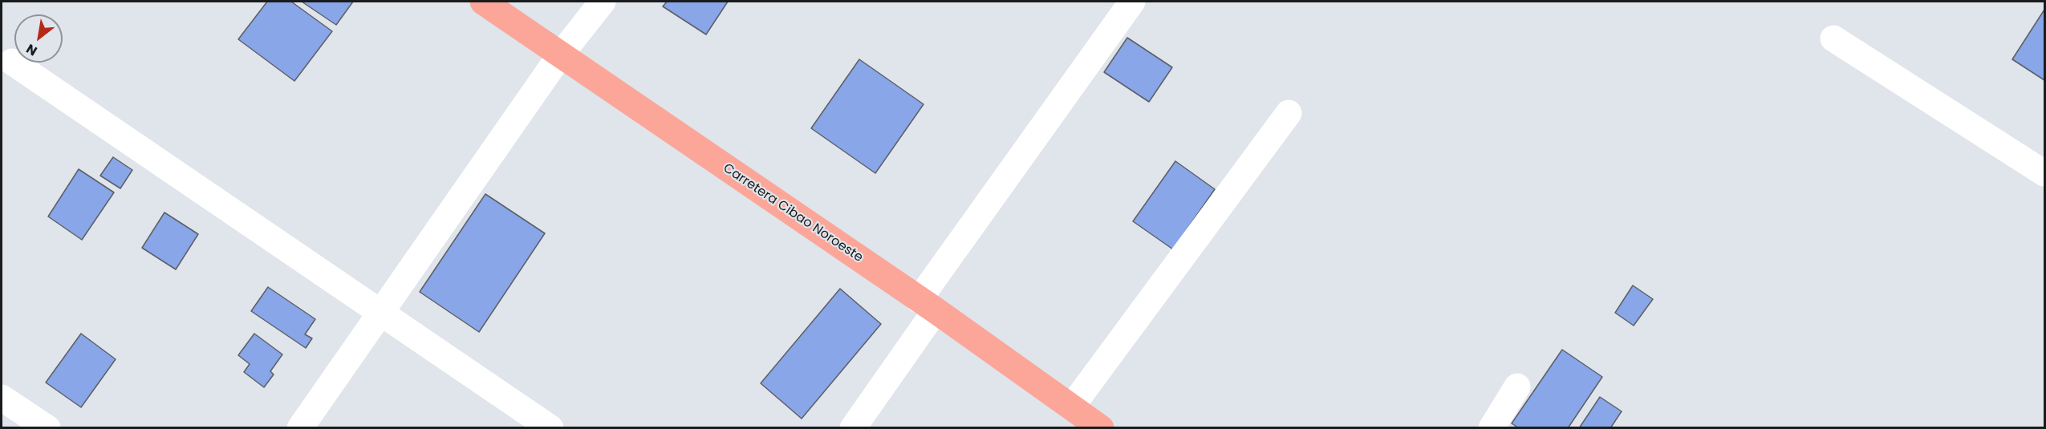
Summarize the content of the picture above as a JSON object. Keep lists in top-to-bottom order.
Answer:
{
  "streets": {
    "main road": ["Carretera Cibao Noroeste"]
  },
  "north": "bottom left"
}
